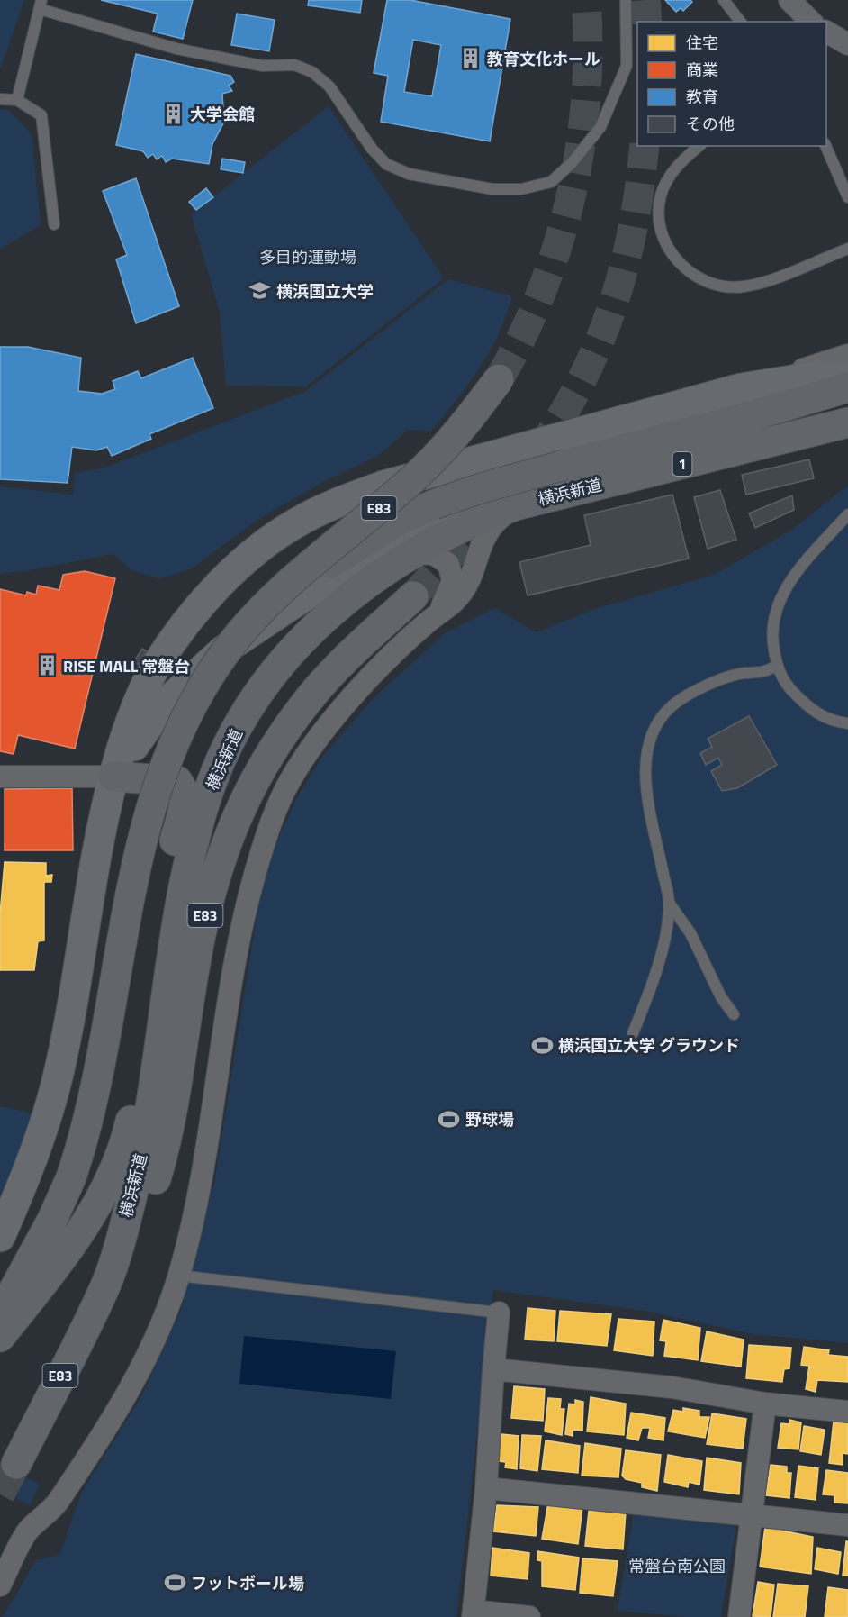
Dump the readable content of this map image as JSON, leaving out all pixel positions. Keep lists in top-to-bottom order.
{
  "streets": {
    "highway": ["1", "横浜新道", "E83"]
  },
  "crossings": [
    ["横浜新道", "E83"]
  ],
  "parks": ["多目的運動場", "常盤台南公園"],
  "places": {
    "building": ["教育文化ホール", "大学会館", "RISE MALL 常盤台"],
    "school or university": ["横浜国立大学"],
    "sports": ["横浜国立大学 グラウンド", "野球場", "フットボール場"]
  },
  "legend": [
    "住宅",
    "商業",
    "教育",
    "その他"
  ]
}
